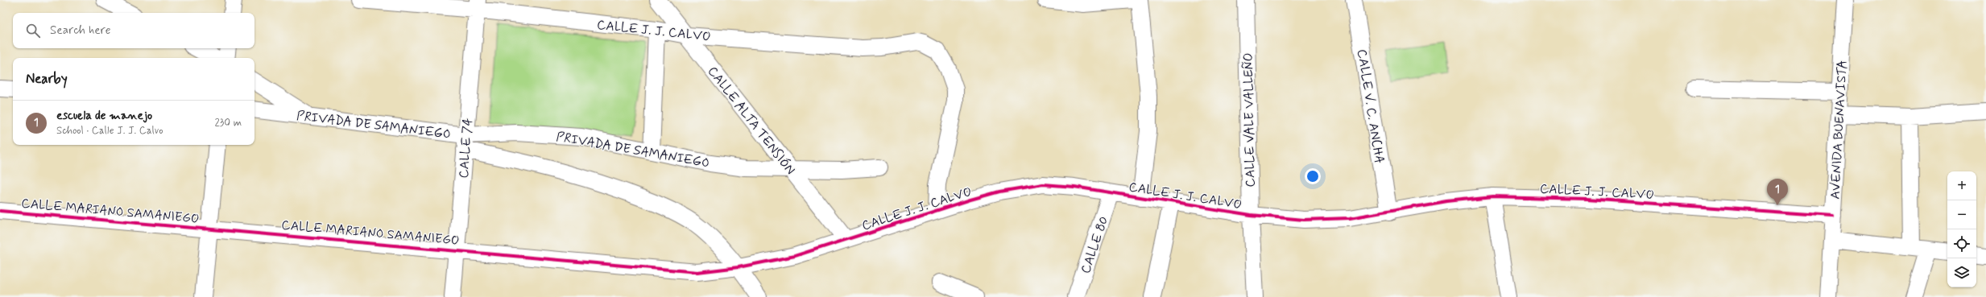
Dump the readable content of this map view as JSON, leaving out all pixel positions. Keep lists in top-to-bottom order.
{
  "streets": {
    "street": [
      "CALLE J. J. CALVO",
      "CALLE V. C. ANCHA",
      "CALLE ALTA TENSIÓN",
      "CALLE VALE VALLEÑO",
      "PRIVADA DE SAMANIEGO",
      "AVENIDA BUENAVISTA",
      "CALLE 74",
      "CALLE MARIANO SAMANIEGO",
      "CALLE 80"
    ]
  },
  "crossings": [
    ["CALLE J. J. CALVO", "CALLE V. C. ANCHA"],
    ["CALLE J. J. CALVO", "CALLE ALTA TENSIÓN"],
    ["CALLE J. J. CALVO", "CALLE VALE VALLEÑO"],
    ["CALLE J. J. CALVO", "PRIVADA DE SAMANIEGO"],
    ["CALLE J. J. CALVO", "AVENIDA BUENAVISTA"],
    ["CALLE J. J. CALVO", "CALLE 74"],
    ["CALLE J. J. CALVO", "CALLE MARIANO SAMANIEGO"],
    ["CALLE J. J. CALVO", "CALLE 80"],
    ["CALLE ALTA TENSIÓN", "PRIVADA DE SAMANIEGO"],
    ["PRIVADA DE SAMANIEGO", "CALLE 74"],
    ["PRIVADA DE SAMANIEGO", "CALLE MARIANO SAMANIEGO"],
    ["CALLE 74", "CALLE MARIANO SAMANIEGO"]
  ],
  "page": {
    "search": "Search here",
    "heading": "Nearby",
    "list": [
      {
        "mark": "1",
        "name": "escuela de manejo",
        "note": "School · Calle J. J. Calvo",
        "value": "230 m"
      }
    ],
    "map_buttons": ["+", "−"],
    "pins": "1"
  }
}
